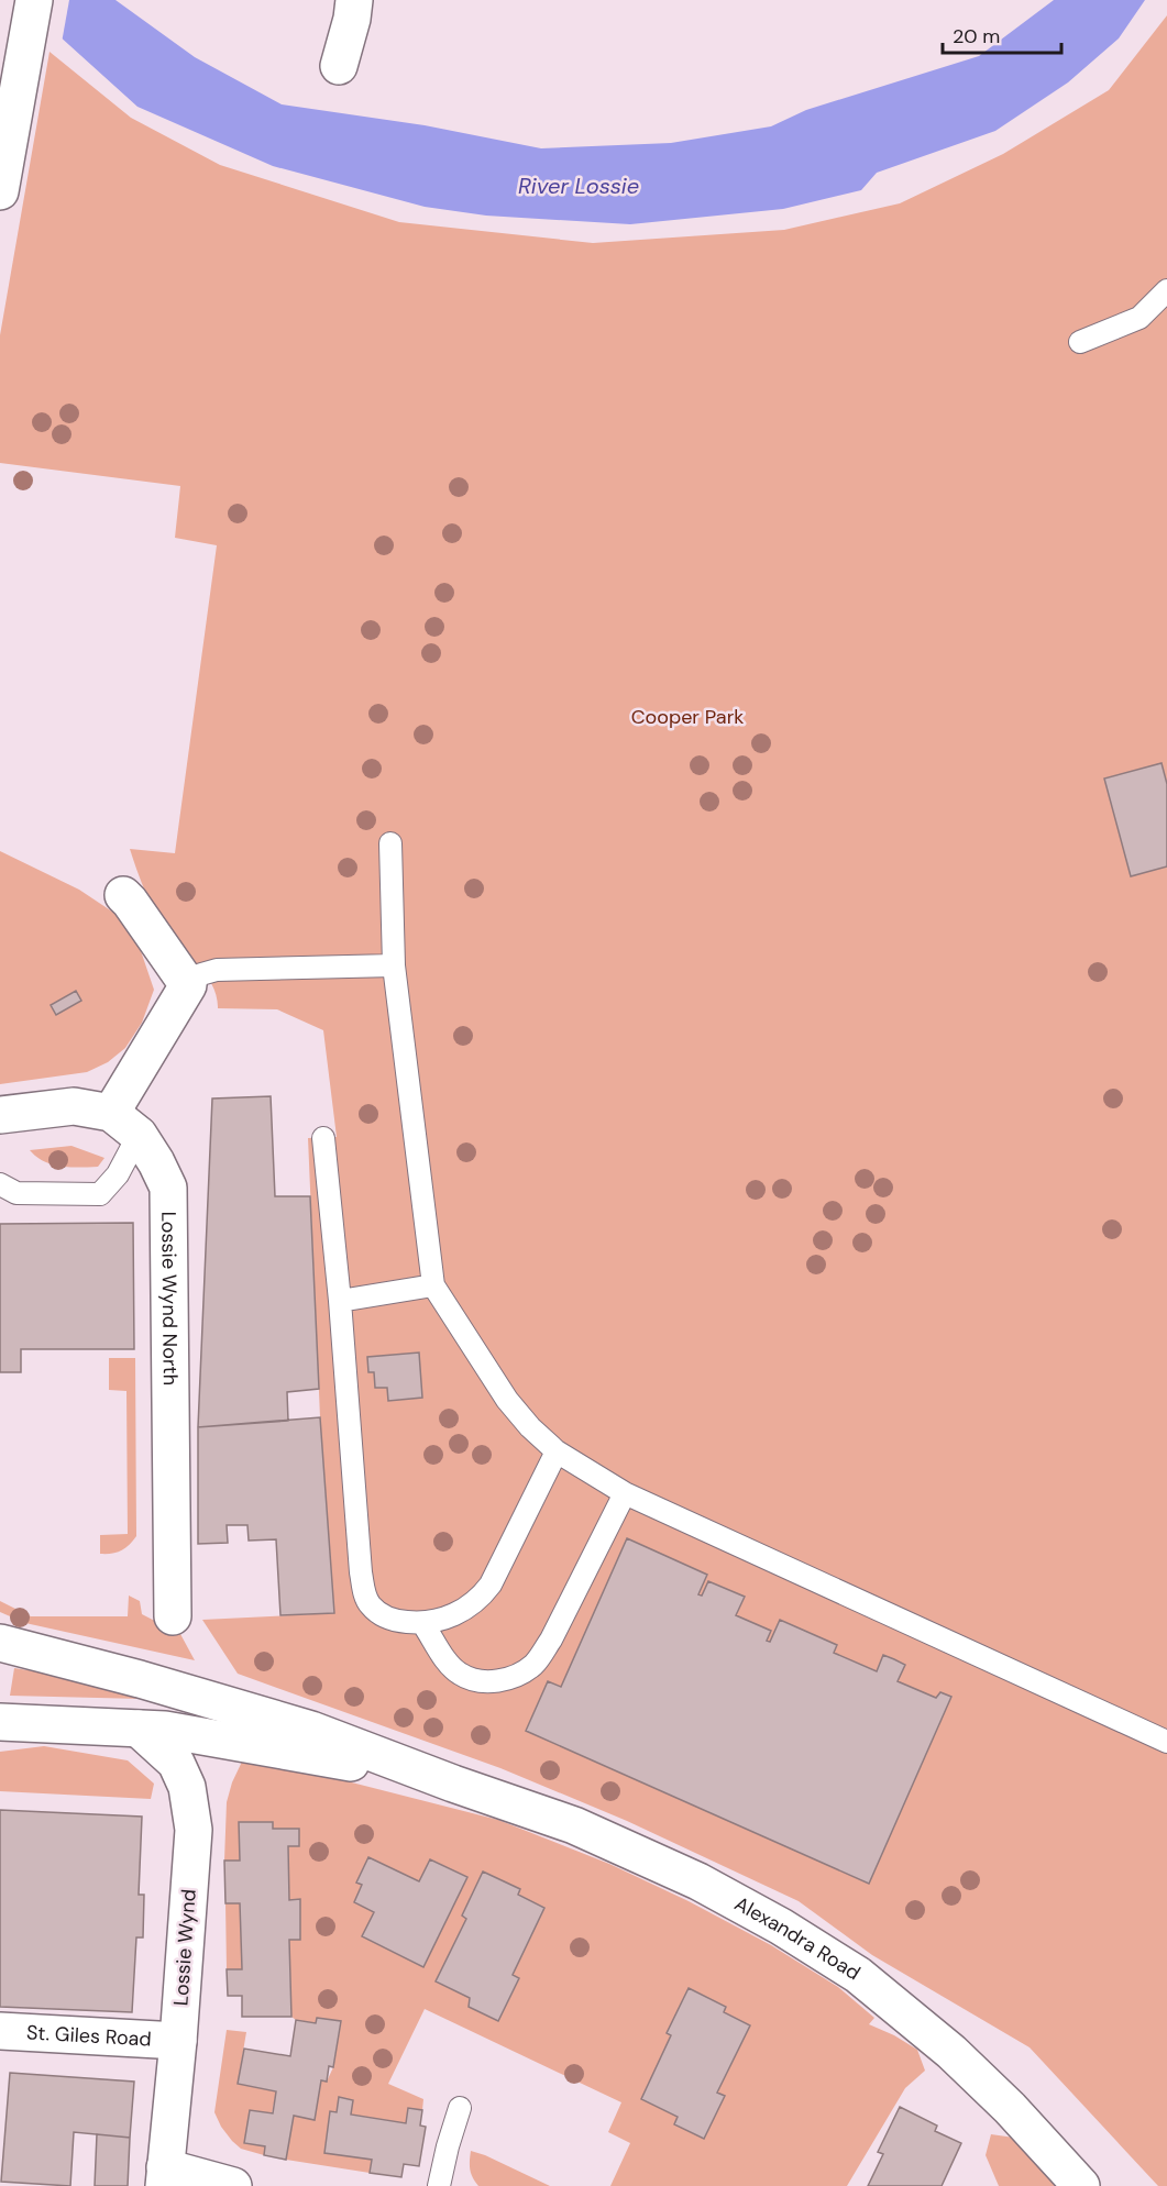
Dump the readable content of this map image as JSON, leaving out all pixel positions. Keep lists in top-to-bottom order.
{
  "streets": {
    "main road": [
      "Lossie Wynd North",
      "Alexandra Road",
      "Lossie Wynd",
      "St. Giles Road"
    ]
  },
  "crossings": [
    ["Lossie Wynd", "St. Giles Road"]
  ],
  "water": ["River Lossie"],
  "parks": ["Cooper Park"],
  "scale_bar": "20 m"
}
